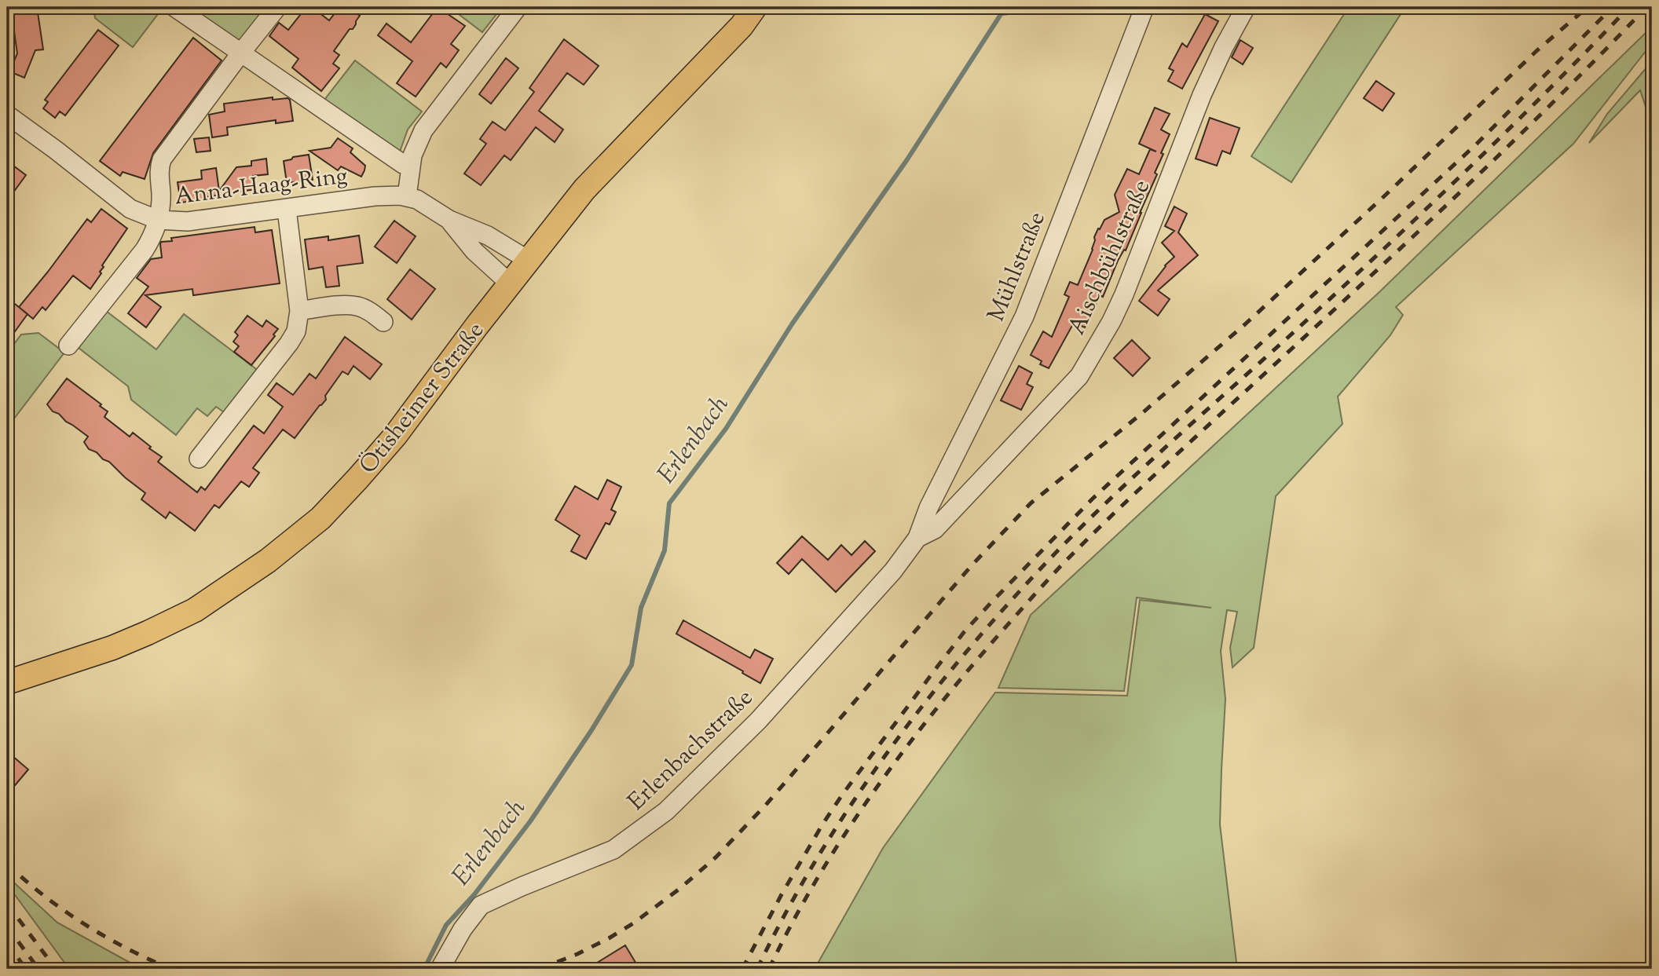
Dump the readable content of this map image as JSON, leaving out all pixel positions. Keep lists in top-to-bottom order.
{
  "streets": {
    "main road": ["Ötisheimer Straße"],
    "street": [
      "Anna-Haag-Ring",
      "Aischbühlstraße",
      "Mühlstraße",
      "Erlenbachstraße"
    ]
  },
  "crossings": [
    ["Anna-Haag-Ring", "Ötisheimer Straße"],
    ["Aischbühlstraße", "Mühlstraße"],
    ["Aischbühlstraße", "Erlenbachstraße"],
    ["Mühlstraße", "Erlenbachstraße"]
  ],
  "water": ["Erlenbach"]
}
